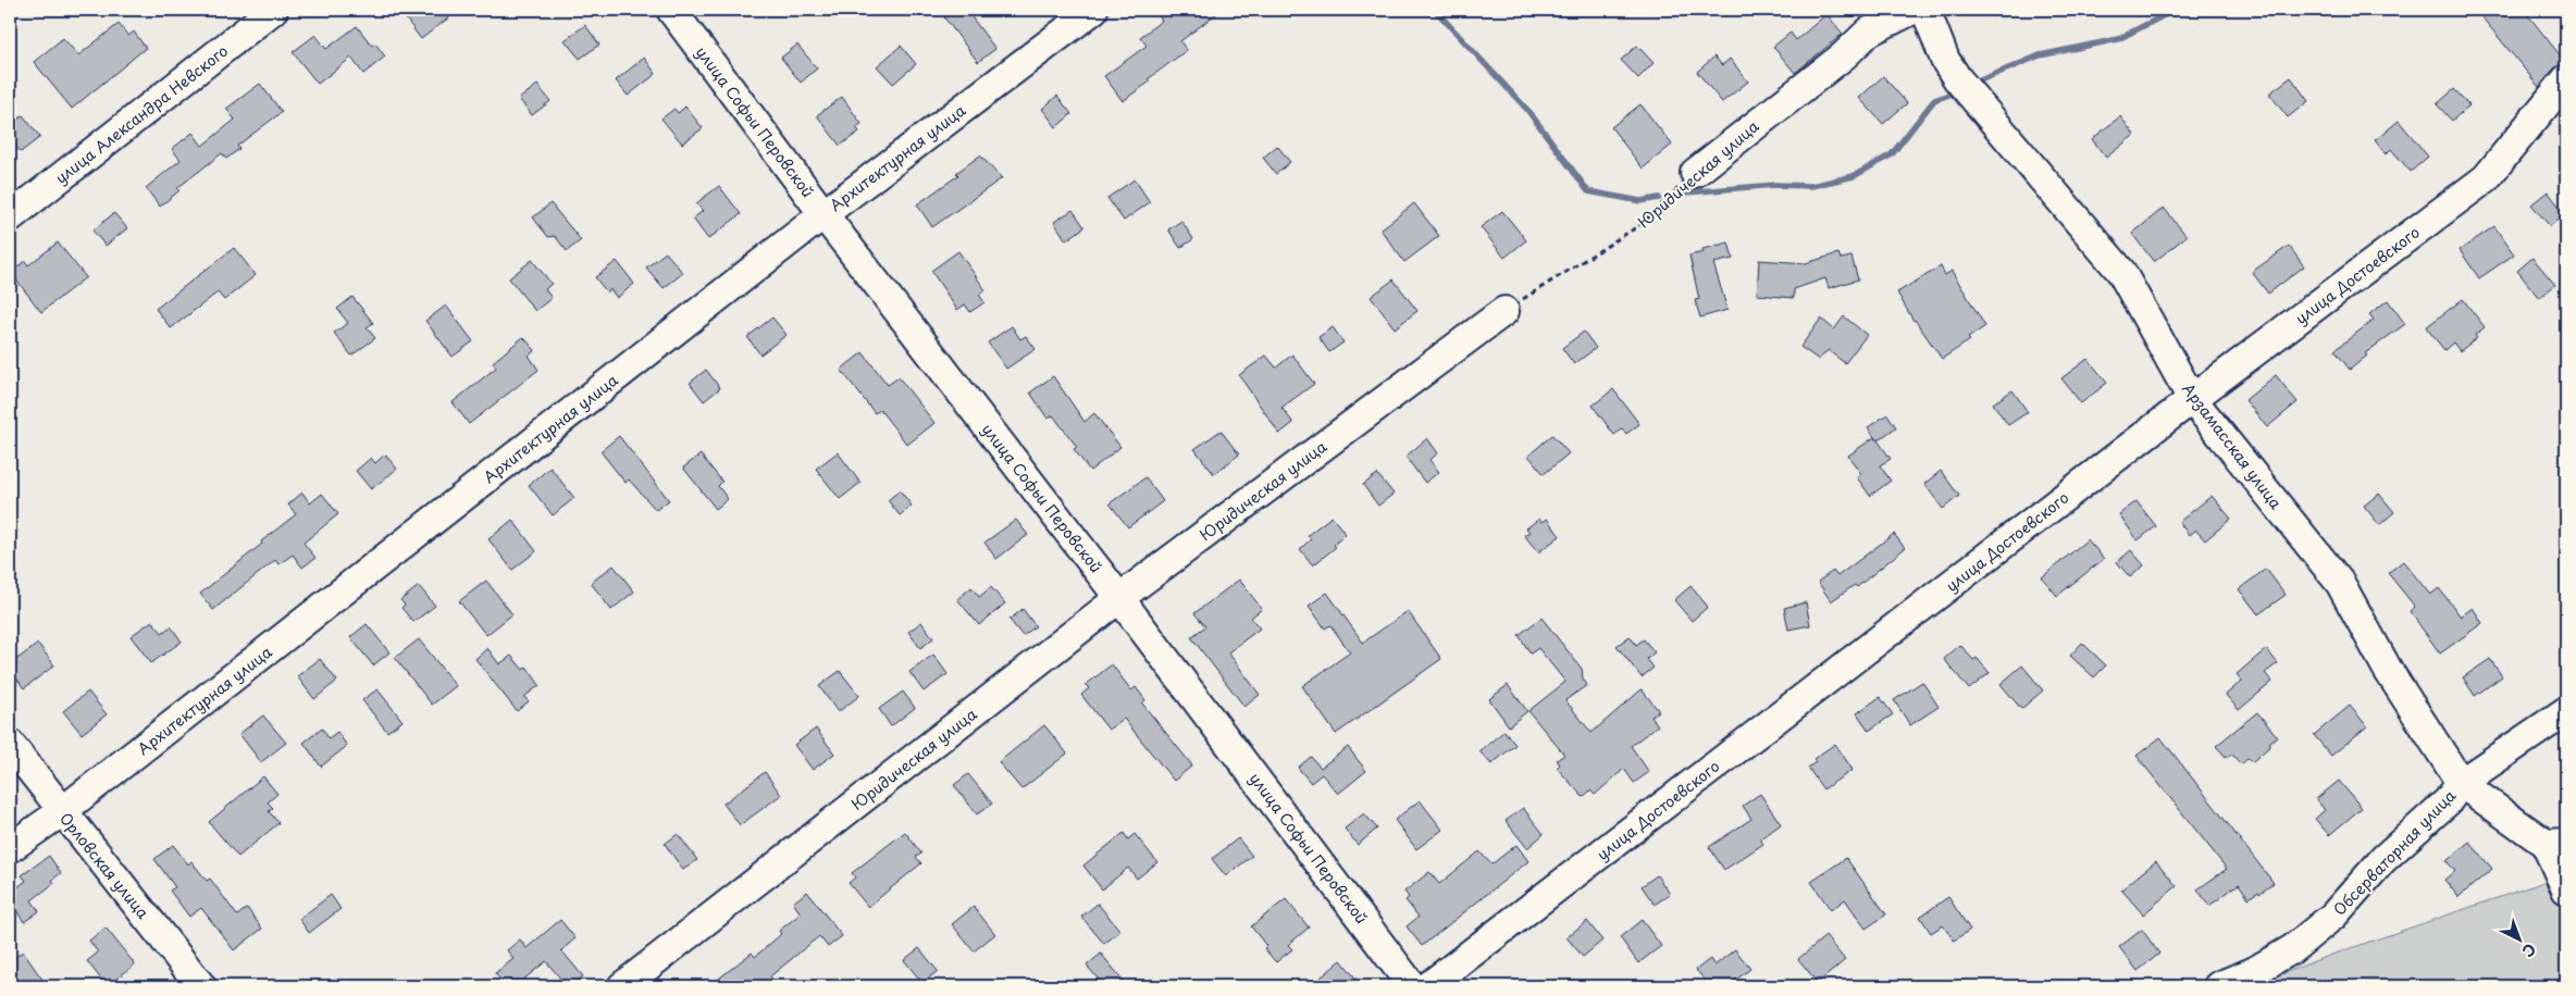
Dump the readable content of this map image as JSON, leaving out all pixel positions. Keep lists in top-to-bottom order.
{
  "streets": {
    "street": [
      "улица Александра Невского",
      "улица Софьи Перовской",
      "Архитектурная улица",
      "Юридическая улица",
      "улица Достоевского",
      "Арзамасская улица",
      "Обсерваторная улица",
      "Орловская улица"
    ]
  },
  "crossings": [
    ["улица Софьи Перовской", "Архитектурная улица"],
    ["улица Софьи Перовской", "Юридическая улица"],
    ["Архитектурная улица", "Орловская улица"],
    ["улица Достоевского", "Арзамасская улица"],
    ["Арзамасская улица", "Обсерваторная улица"]
  ],
  "north": "bottom right"
}
